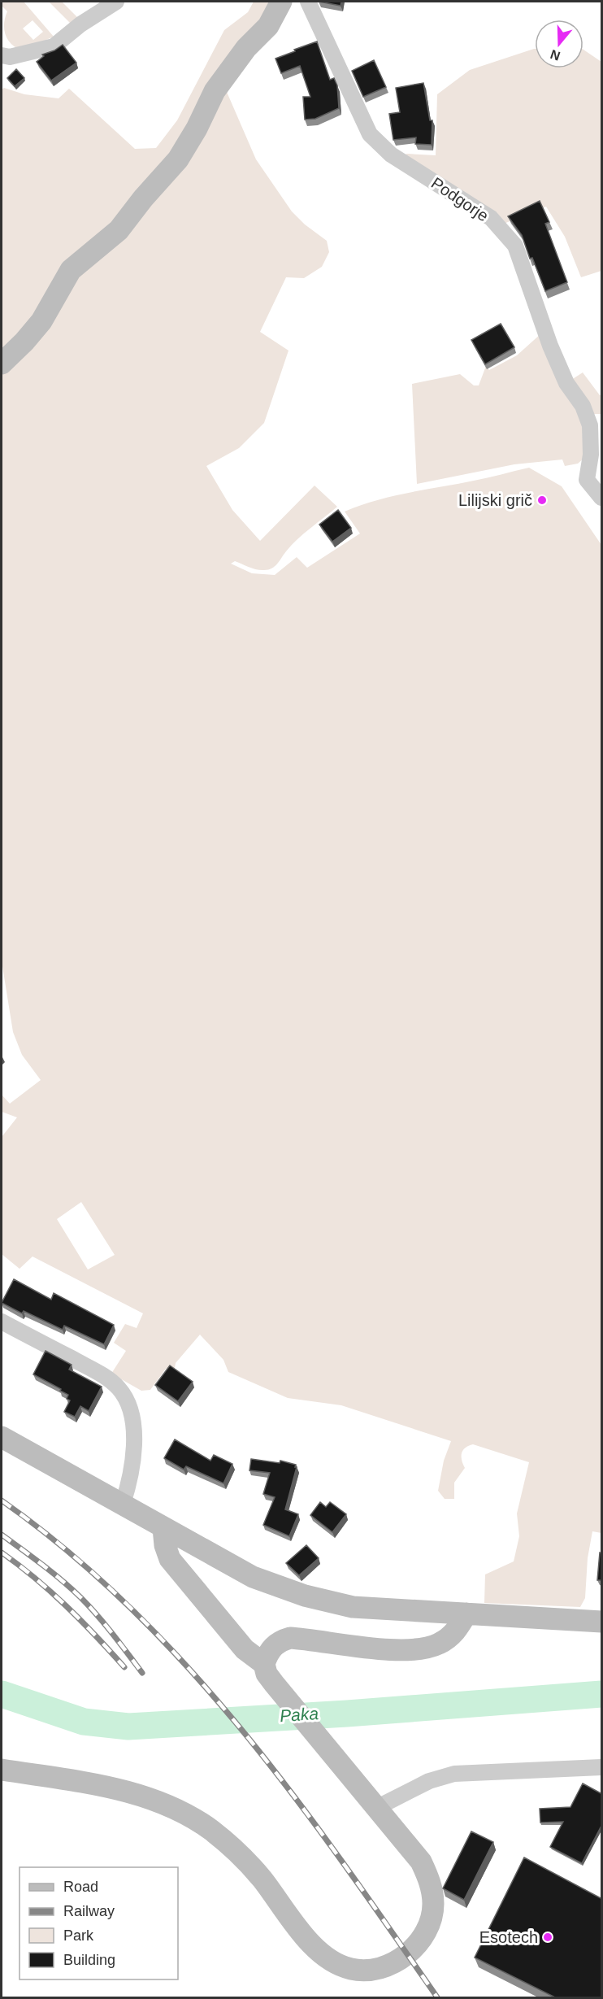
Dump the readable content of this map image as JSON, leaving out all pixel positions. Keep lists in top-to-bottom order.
{
  "streets": {
    "street": ["Podgorje"]
  },
  "water": ["Paka"],
  "places": ["Lilijski grič", "Esotech"],
  "legend": [
    "Road",
    "Railway",
    "Park",
    "Building"
  ],
  "north": "bottom"
}
